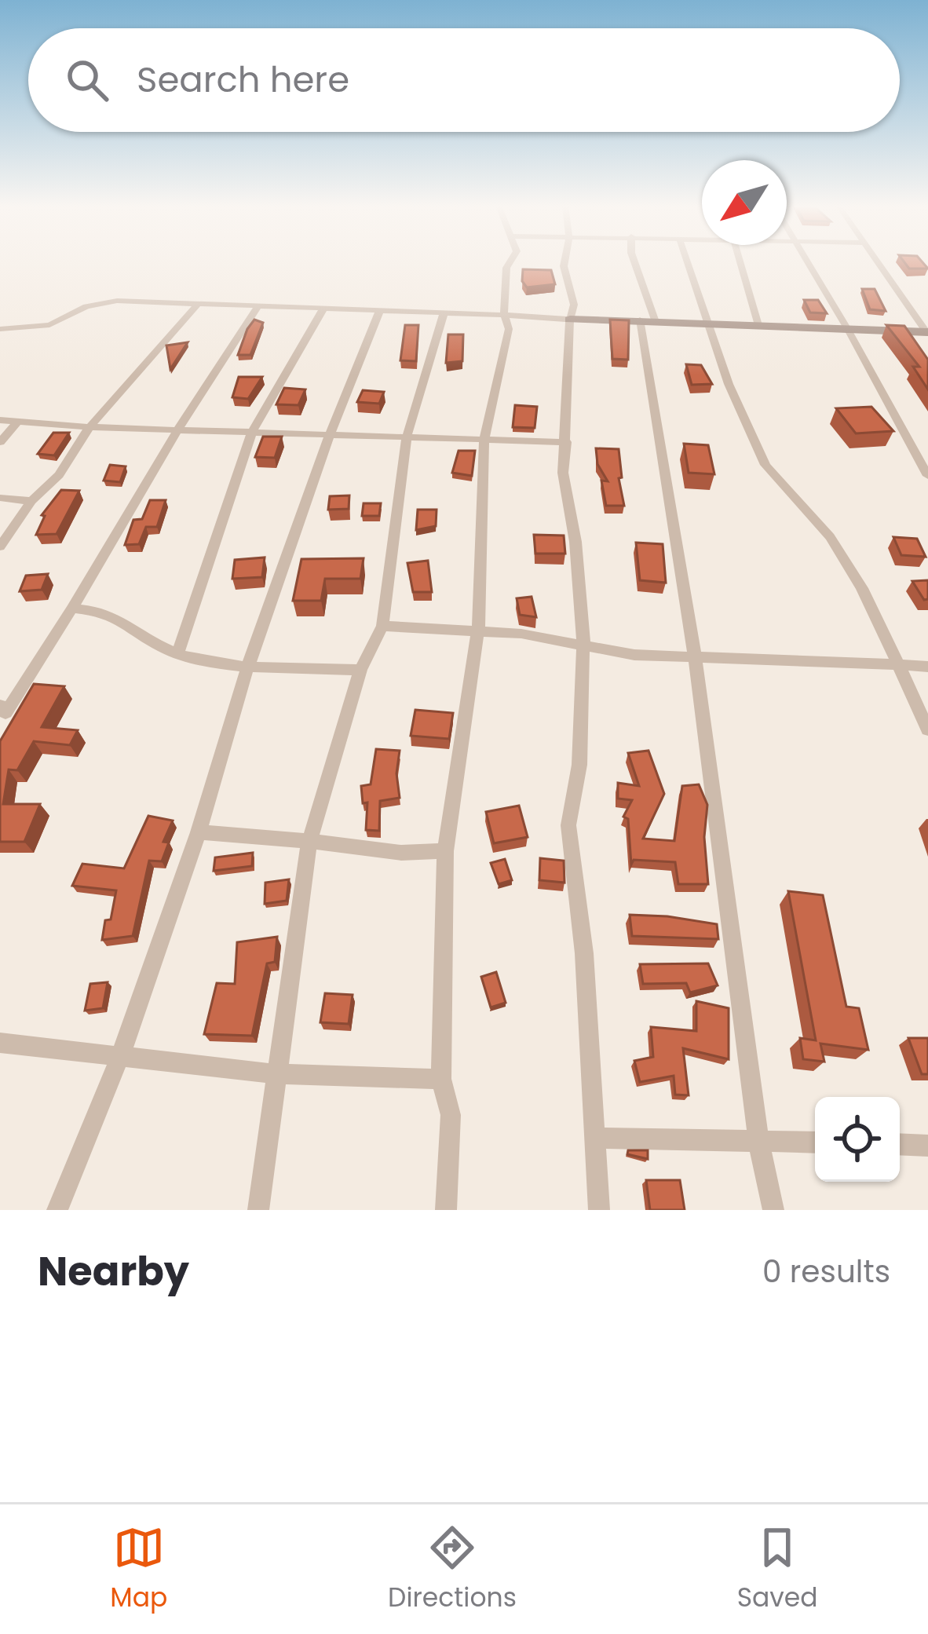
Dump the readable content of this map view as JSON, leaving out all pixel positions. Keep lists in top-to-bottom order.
{
  "north": "bottom left",
  "page": {
    "search": "Search here",
    "heading": ["Nearby", "0 results"],
    "nav": ["Map", "Directions", "Saved"]
  }
}
